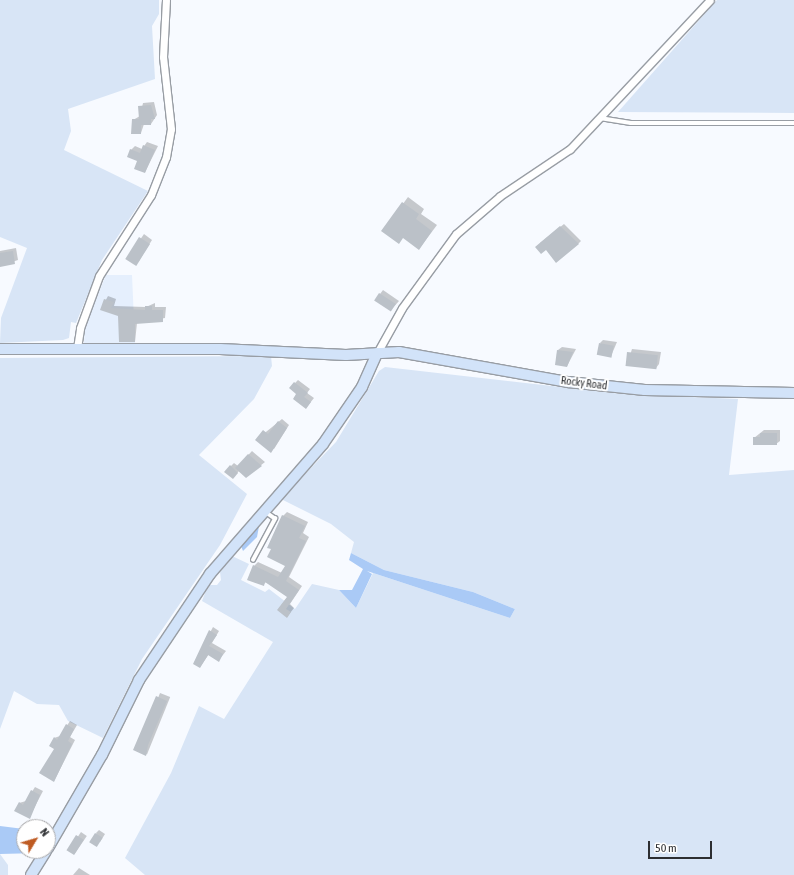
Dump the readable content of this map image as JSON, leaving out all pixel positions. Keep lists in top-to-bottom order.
{
  "streets": {
    "street": ["Rocky Road"]
  },
  "scale_bar": "50 m",
  "north": "top right"
}
